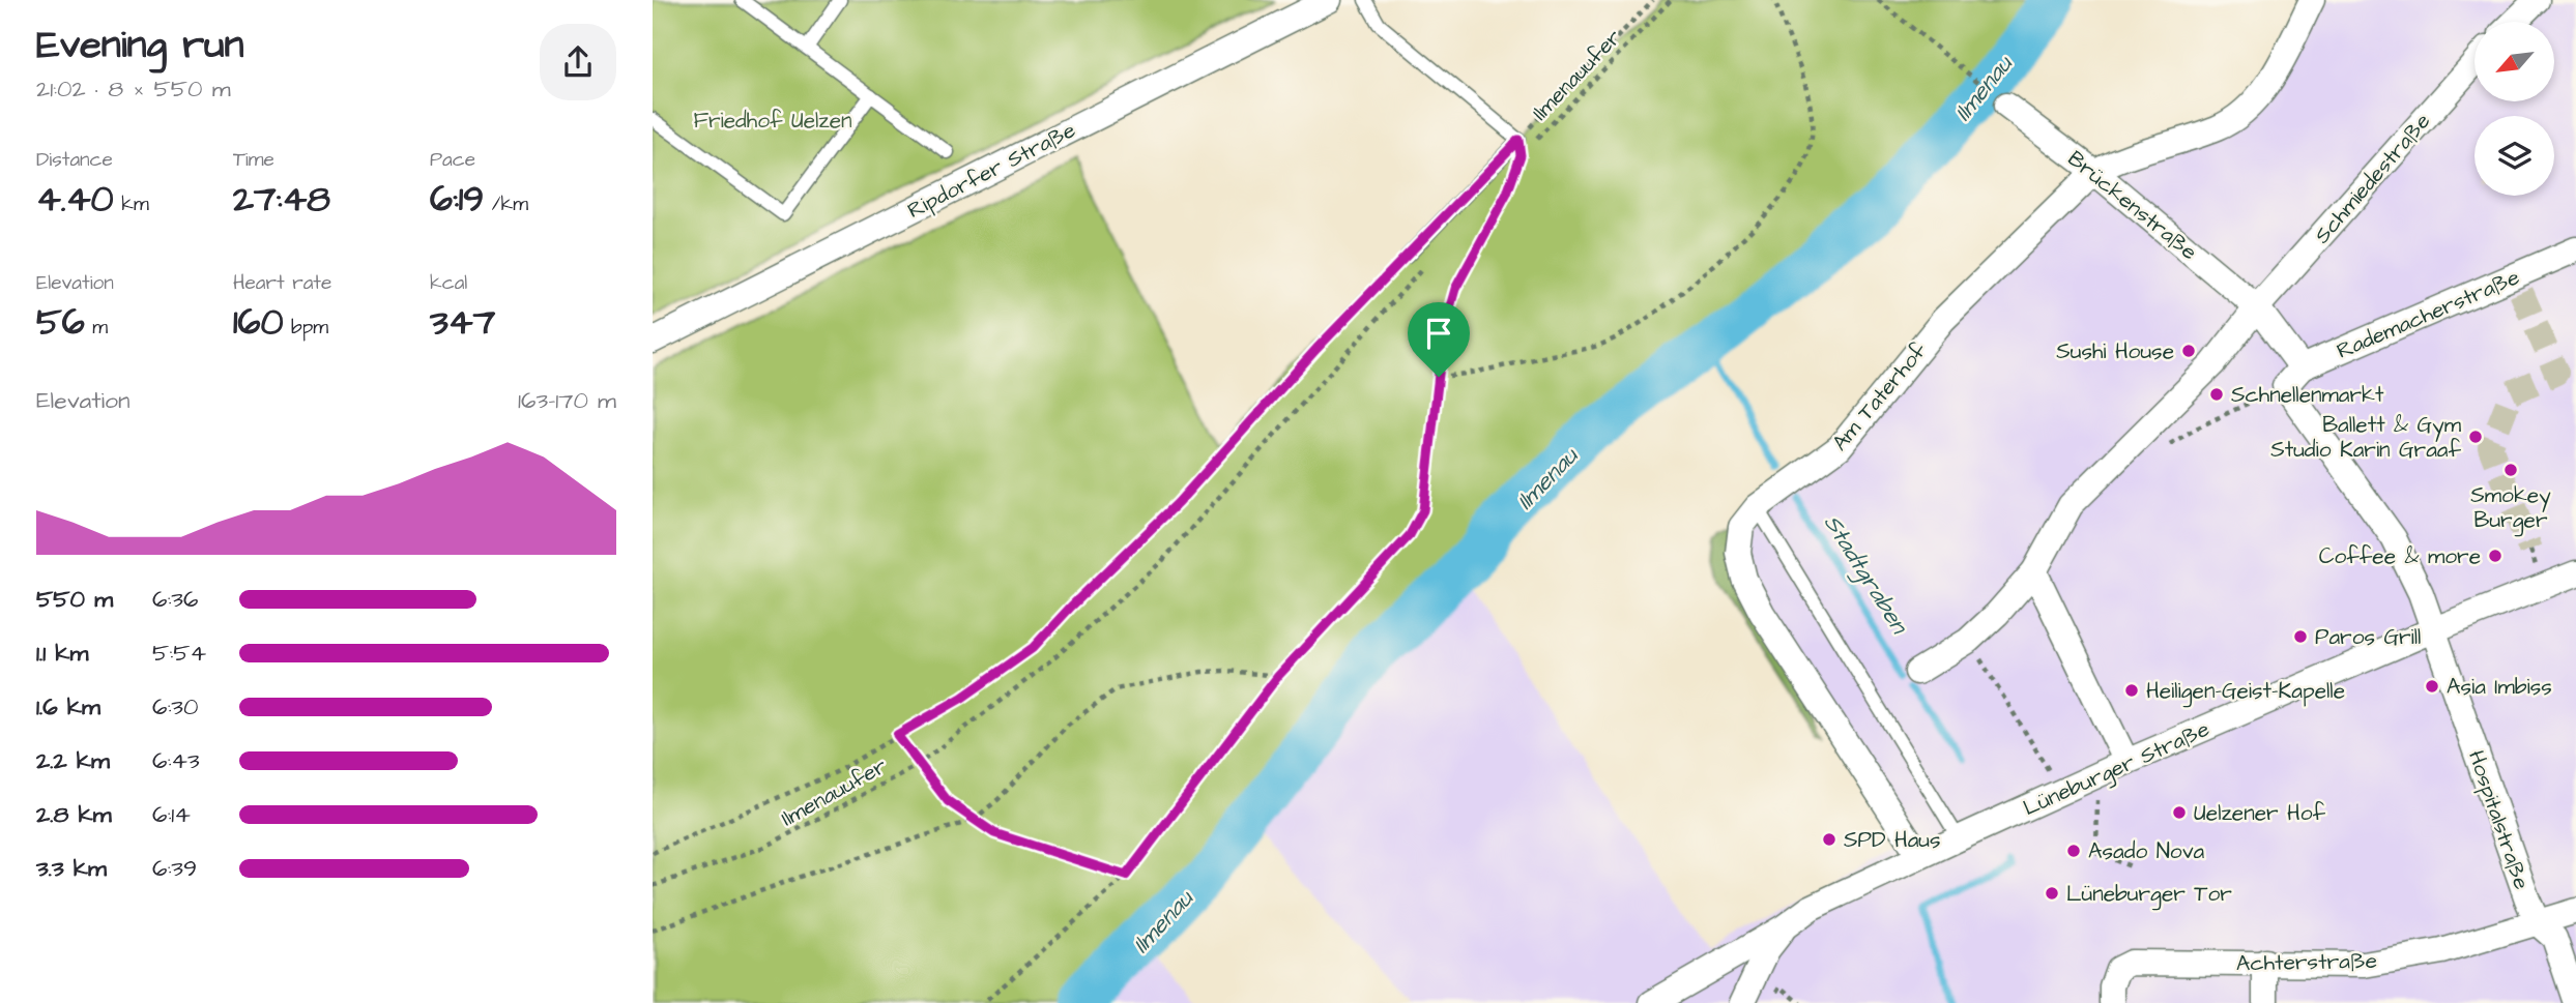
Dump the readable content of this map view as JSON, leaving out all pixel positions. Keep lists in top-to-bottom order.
{
  "streets": {
    "street": [
      "Ripdorfer Straße",
      "Schmiedestraße",
      "Brückenstraße",
      "Rademacherstraße",
      "Am Taterhof",
      "Lüneburger Straße",
      "Hospitalstraße",
      "Achterstraße"
    ],
    "path": ["Ilmenauufer"]
  },
  "crossings": [
    ["Schmiedestraße", "Brückenstraße"],
    ["Brückenstraße", "Am Taterhof"],
    ["Rademacherstraße", "Hospitalstraße"],
    ["Am Taterhof", "Lüneburger Straße"],
    ["Lüneburger Straße", "Hospitalstraße"],
    ["Hospitalstraße", "Achterstraße"]
  ],
  "water": ["Ilmenau", "Stadtgraben"],
  "parks": ["Friedhof Uelzen"],
  "places": [
    "Sushi House",
    "Schnellenmarkt",
    "Ballett & Gym Studio Karin Graaf",
    "Smokey Burger",
    "Coffee & more",
    "Paros Grill",
    "Asia Imbiss",
    "Heiligen-Geist-Kapelle",
    "Uelzener Hof",
    "SPD Haus",
    "Asado Nova",
    "Lüneburger Tor"
  ],
  "north": "bottom left",
  "page": {
    "heading": ["Evening run", "21:02 · 8 × 550 m"],
    "stats": [
      ["Distance", "4.40 km"],
      ["Time", "27:48"],
      ["Pace", "6:19 /km"],
      ["Elevation", "56 m"],
      ["Heart rate", "160 bpm"],
      ["kcal", "347"]
    ],
    "chart": ["Elevation", "163–170 m"],
    "list": [
      {
        "name": "550 m",
        "note": "6:36"
      },
      {
        "name": "1.1 km",
        "note": "5:54"
      },
      {
        "name": "1.6 km",
        "note": "6:30"
      },
      {
        "name": "2.2 km",
        "note": "6:43"
      },
      {
        "name": "2.8 km",
        "note": "6:14"
      },
      {
        "name": "3.3 km",
        "note": "6:39"
      }
    ]
  }
}
